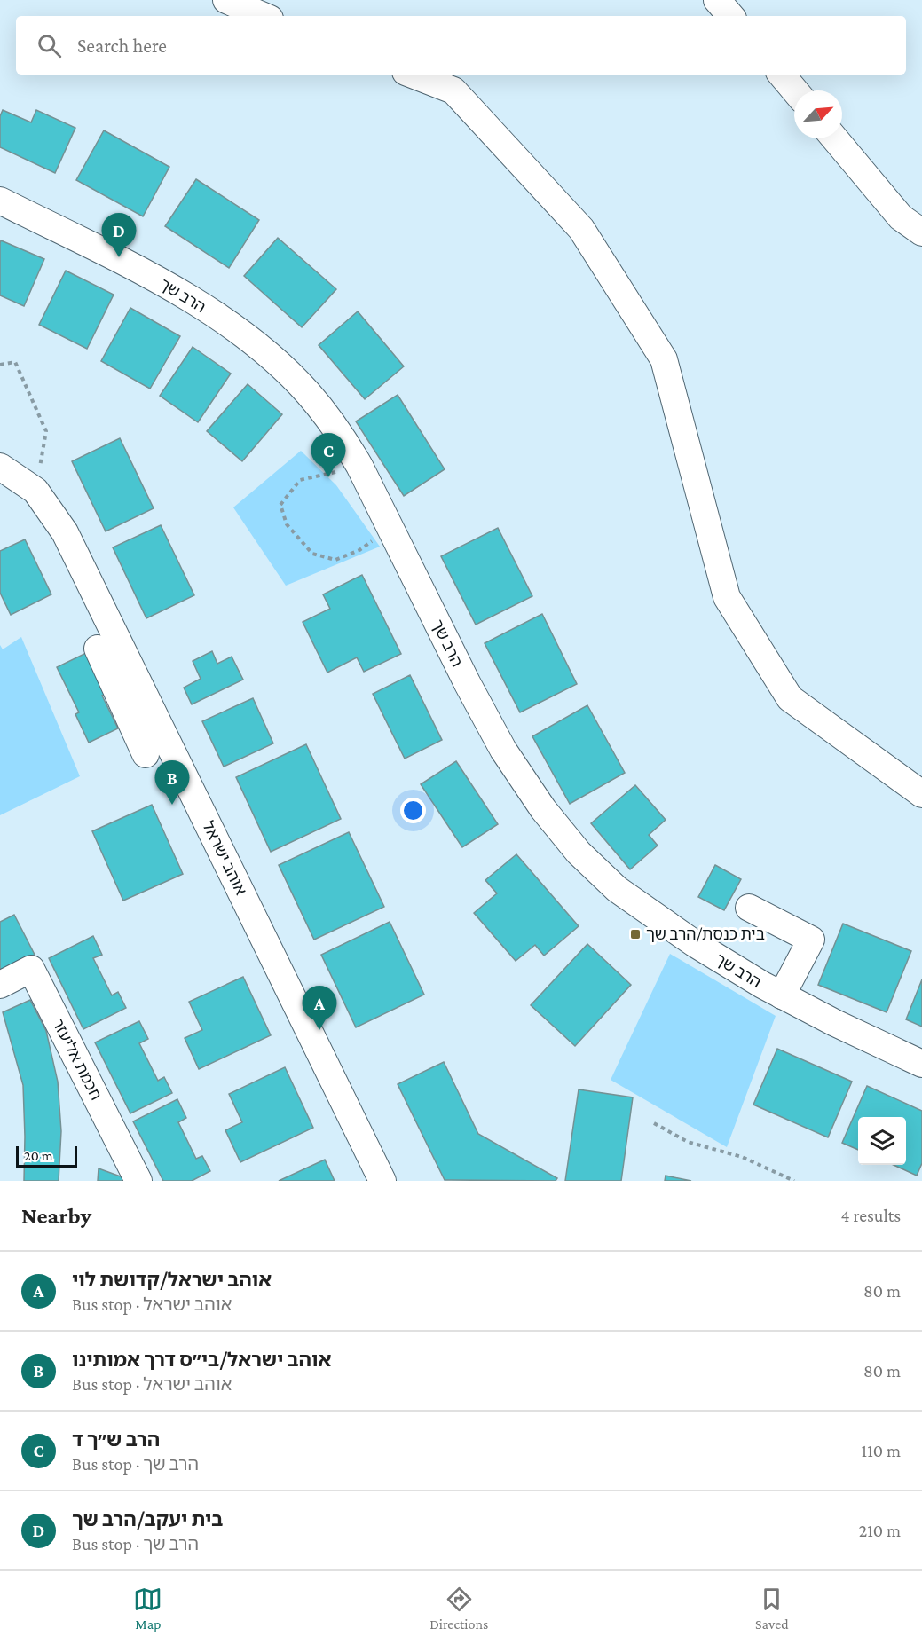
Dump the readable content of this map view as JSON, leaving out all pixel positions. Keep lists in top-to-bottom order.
{
  "streets": {
    "street": ["הרב שך", "אוהב ישראל", "חכמת אליעזר"]
  },
  "places": {
    "transit": ["בית כנסת/הרב שך"]
  },
  "scale_bar": "20 m",
  "north": "top right",
  "page": {
    "search": "Search here",
    "pins": [
      "D",
      "C",
      "B",
      "A"
    ],
    "scale": "20 m",
    "heading": ["Nearby", "4 results"],
    "list": [
      {
        "mark": "A",
        "name": "אוהב ישראל/קדושת לוי",
        "note": "Bus stop · אוהב ישראל",
        "value": "80 m"
      },
      {
        "mark": "B",
        "name": "אוהב ישראל/בי״ס דרך אמותינו",
        "note": "Bus stop · אוהב ישראל",
        "value": "80 m"
      },
      {
        "mark": "C",
        "name": "הרב ש״ך ד",
        "note": "Bus stop · הרב שך",
        "value": "110 m"
      },
      {
        "mark": "D",
        "name": "בית יעקב/הרב שך",
        "note": "Bus stop · הרב שך",
        "value": "210 m"
      }
    ],
    "nav": ["Map", "Directions", "Saved"]
  }
}
